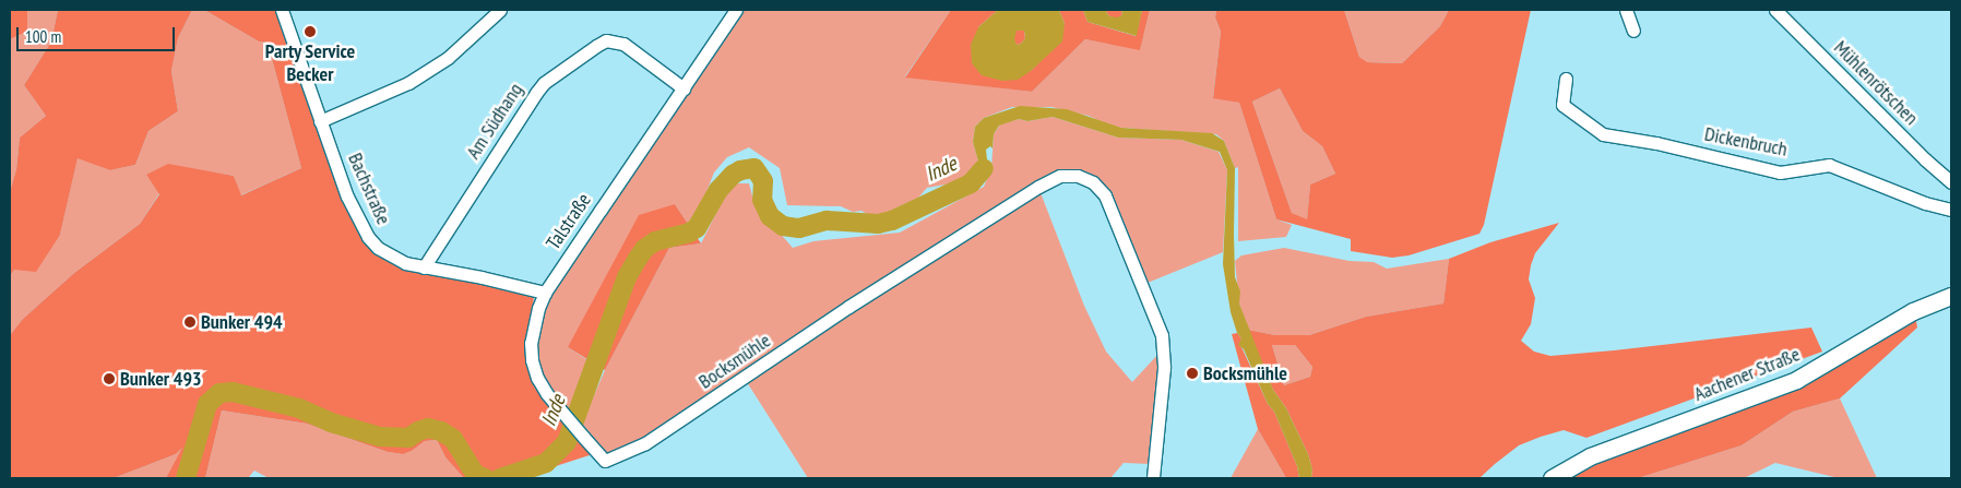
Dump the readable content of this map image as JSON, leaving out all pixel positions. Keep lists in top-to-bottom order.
{
  "streets": {
    "main road": ["Aachener Straße"],
    "street": [
      "Mühlenrötschen",
      "Am Südhang",
      "Dickenbruch",
      "Bachstraße",
      "Talstraße",
      "Bocksmühle"
    ]
  },
  "crossings": [
    ["Am Südhang", "Bachstraße"],
    ["Am Südhang", "Talstraße"],
    ["Bachstraße", "Talstraße"],
    ["Talstraße", "Bocksmühle"]
  ],
  "water": ["Inde"],
  "places": [
    "Party Service Becker",
    "Bunker 494",
    "Bocksmühle",
    "Bunker 493"
  ],
  "scale_bar": "100 m"
}
